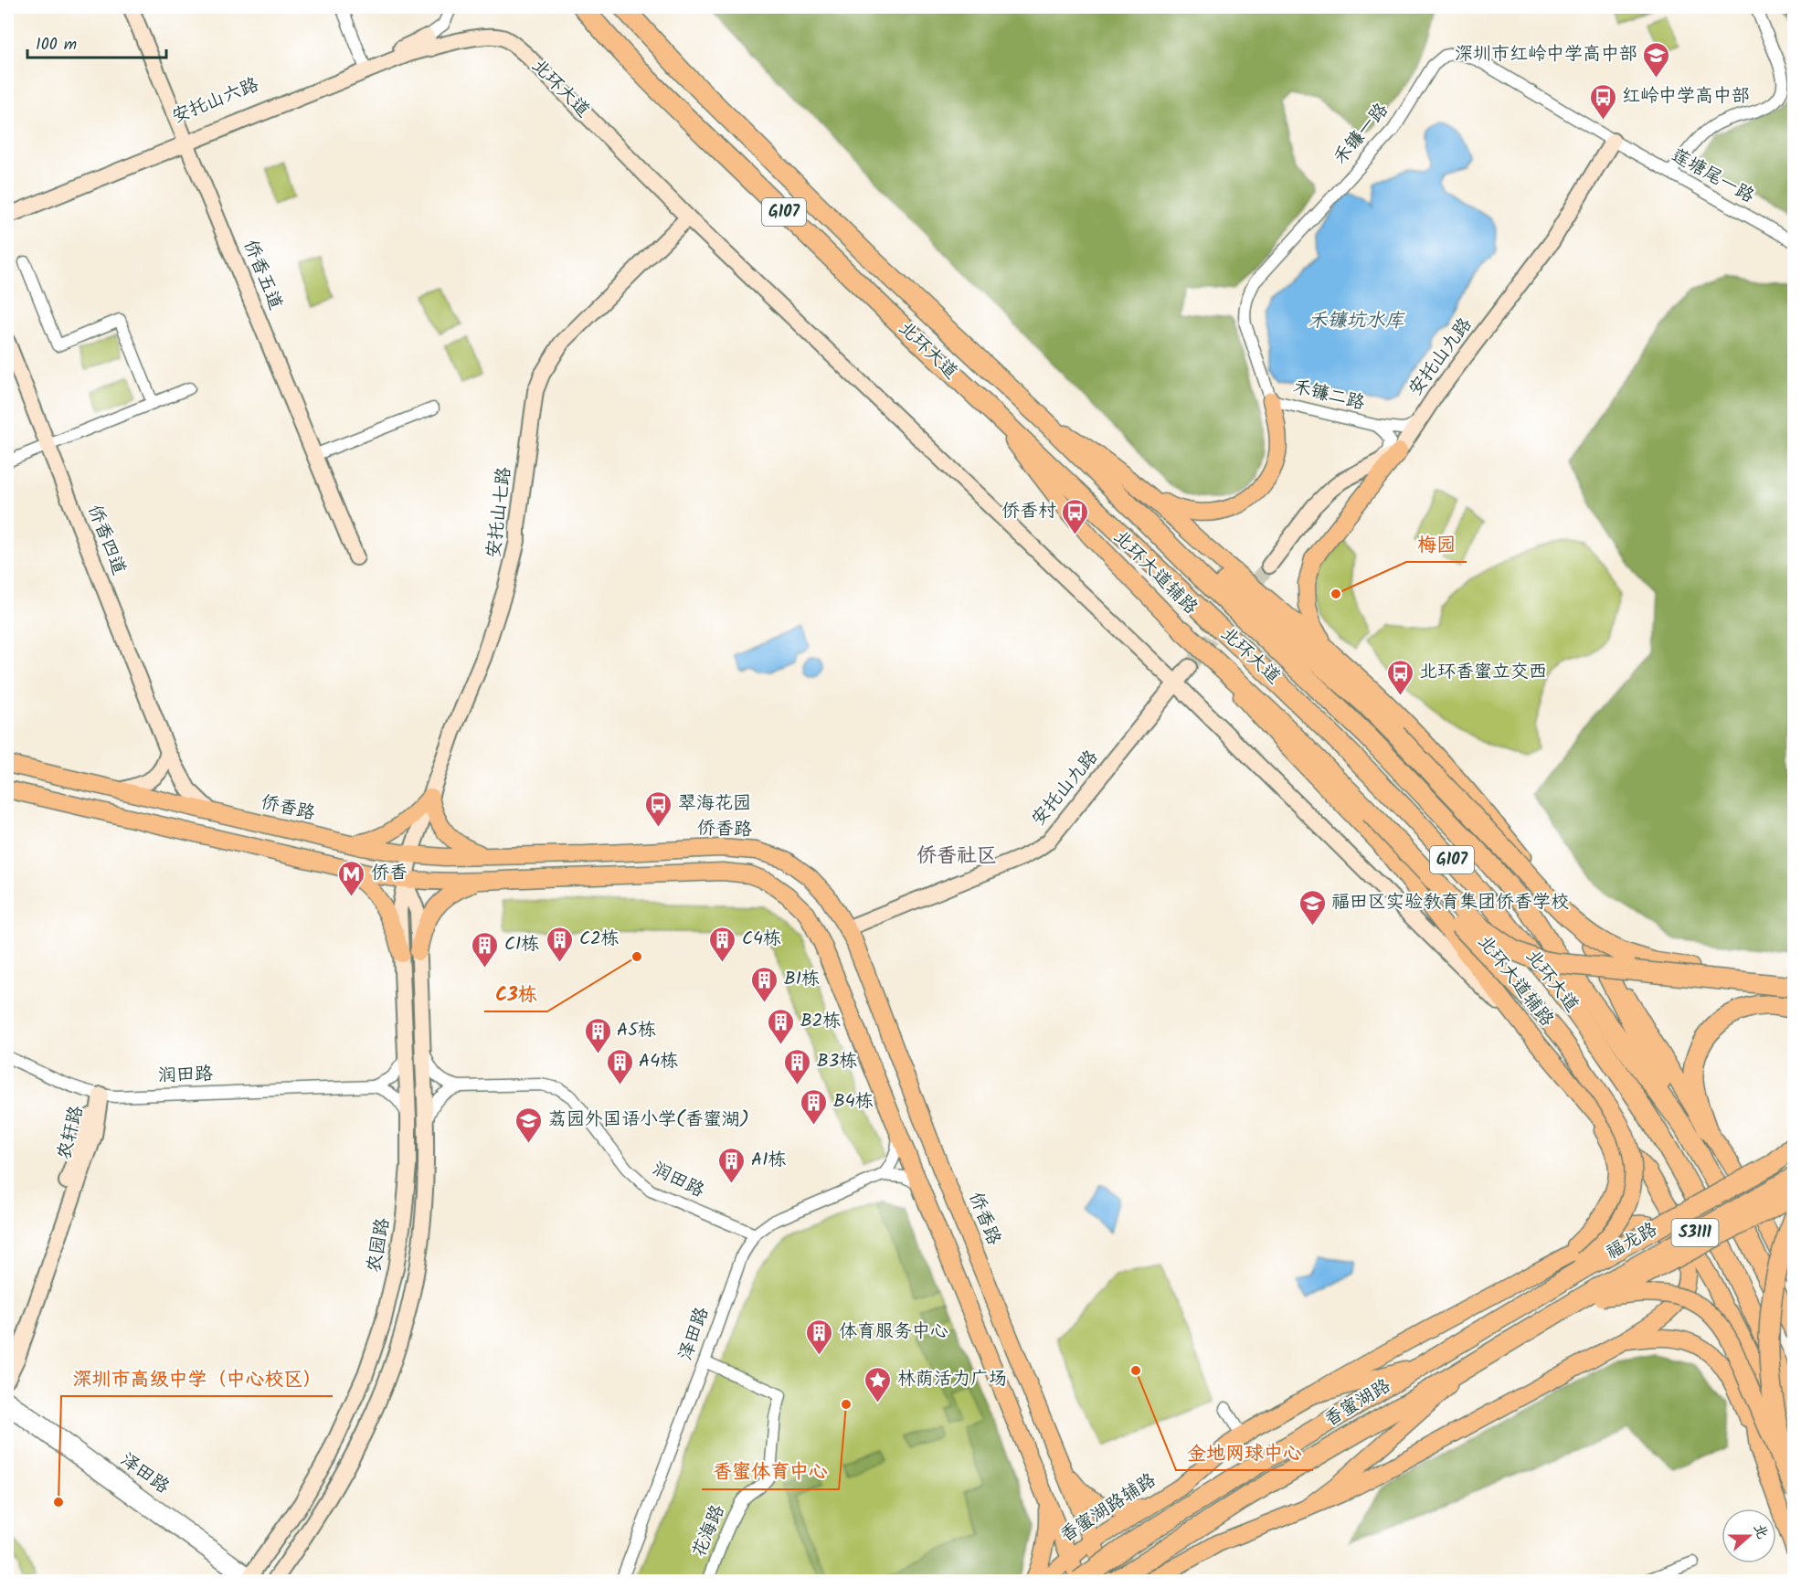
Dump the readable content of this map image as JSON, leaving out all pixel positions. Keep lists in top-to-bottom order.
{
  "streets": {
    "highway": [
      "北环大道",
      "G107",
      "S3111",
      "福龙路",
      "香蜜湖路"
    ],
    "main road": ["北环大道辅路", "侨香路", "香蜜湖路辅路"],
    "street": [
      "安托山六路",
      "禾镰一路",
      "莲塘尾一路",
      "侨香五道",
      "安托山九路",
      "禾镰二路",
      "安托山七路",
      "侨香四道",
      "润田路",
      "农轩路",
      "农园路",
      "泽田路",
      "花海路"
    ]
  },
  "crossings": [
    ["北环大道", "安托山六路"],
    ["北环大道", "安托山九路"],
    ["北环大道", "安托山七路"],
    ["北环大道", "北环大道辅路"],
    ["安托山六路", "侨香五道"],
    ["禾镰一路", "莲塘尾一路"],
    ["禾镰一路", "安托山九路"],
    ["禾镰一路", "禾镰二路"],
    ["莲塘尾一路", "安托山九路"],
    ["安托山九路", "禾镰二路"],
    ["安托山九路", "侨香路"],
    ["安托山七路", "侨香路"],
    ["安托山七路", "农园路"],
    ["侨香四道", "侨香路"],
    ["侨香路", "农园路"],
    ["侨香路", "香蜜湖路辅路"],
    ["润田路", "农轩路"],
    ["润田路", "农园路"],
    ["润田路", "泽田路"],
    ["福龙路", "香蜜湖路"],
    ["农园路", "泽田路"],
    ["泽田路", "花海路"],
    ["香蜜湖路", "香蜜湖路辅路"]
  ],
  "districts": ["侨香社区"],
  "water": ["禾镰坑水库"],
  "places": {
    "school or university": ["深圳市红岭中学高中部", "福田区实验教育集团侨香学校", "荔园外国语小学(香蜜湖)"],
    "bus stop": [
      "红岭中学高中部",
      "侨香村",
      "北环香蜜立交西",
      "翠海花园"
    ],
    "other": [
      "梅园",
      "C3栋",
      "金地网球中心",
      "香蜜体育中心",
      "深圳市高级中学（中心校区）"
    ],
    "metro station": ["侨香"],
    "building": [
      "C2栋",
      "C4栋",
      "C1栋",
      "B1栋",
      "B2栋",
      "A5栋",
      "A4栋",
      "B3栋",
      "B4栋",
      "A1栋",
      "体育服务中心"
    ],
    "place": ["林荫活力广场"]
  },
  "scale_bar": "100 m",
  "north": "right"
}
